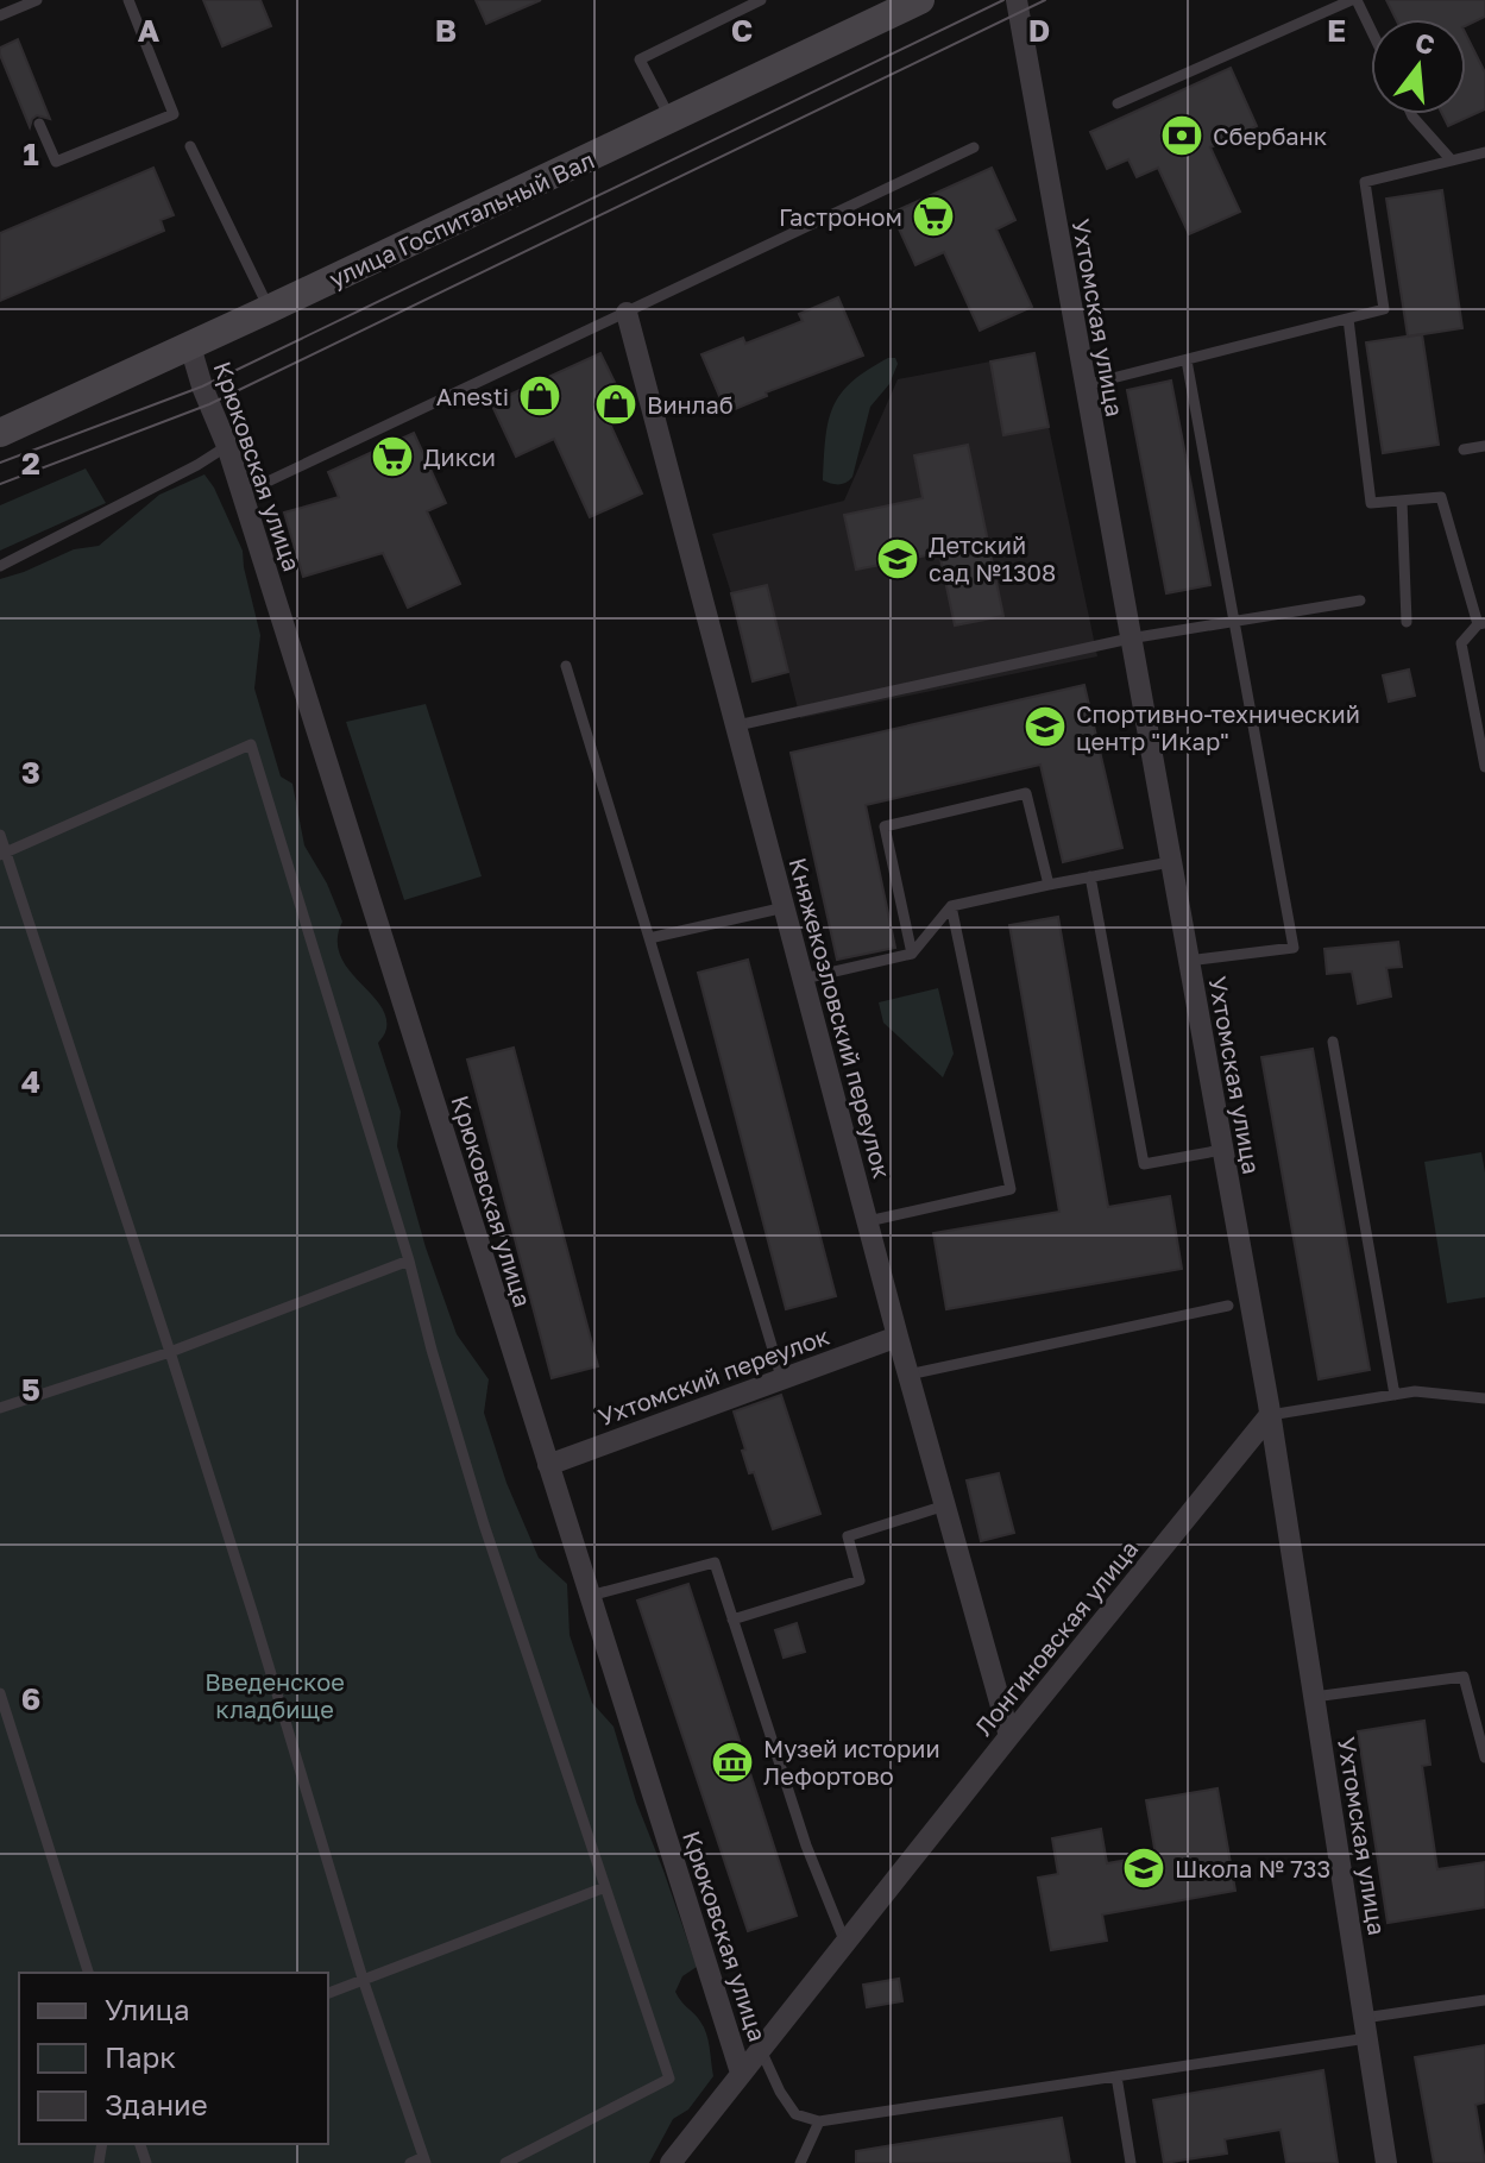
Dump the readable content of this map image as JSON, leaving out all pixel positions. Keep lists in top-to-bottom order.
{
  "streets": {
    "main road": ["улица Госпитальный Вал"],
    "street": [
      "Ухтомская улица",
      "Крюковская улица",
      "Княжекозловский переулок",
      "Ухтомский переулок",
      "Лонгиновская улица"
    ]
  },
  "crossings": [
    ["улица Госпитальный Вал", "Крюковская улица"],
    ["Ухтомская улица", "Лонгиновская улица"],
    ["Крюковская улица", "Ухтомский переулок"],
    ["Крюковская улица", "Лонгиновская улица"],
    ["Княжекозловский переулок", "Ухтомский переулок"],
    ["Княжекозловский переулок", "Лонгиновская улица"]
  ],
  "parks": ["Введенское кладбище"],
  "places": {
    "bank": ["Сбербанк"],
    "supermarket": ["Гастроном", "Дикси"],
    "shop": ["Anesti", "Винлаб"],
    "school or university": ["Детский сад №1308", "Спортивно-технический центр \"Икар\"", "Школа № 733"],
    "museum": ["Музей истории Лефортово"]
  },
  "legend": ["Улица", "Парк", "Здание"],
  "north": "top",
  "grid": {
    "columns": [
      "A",
      "B",
      "C",
      "D",
      "E"
    ],
    "rows": [
      "1",
      "2",
      "3",
      "4",
      "5",
      "6"
    ]
  }
}
